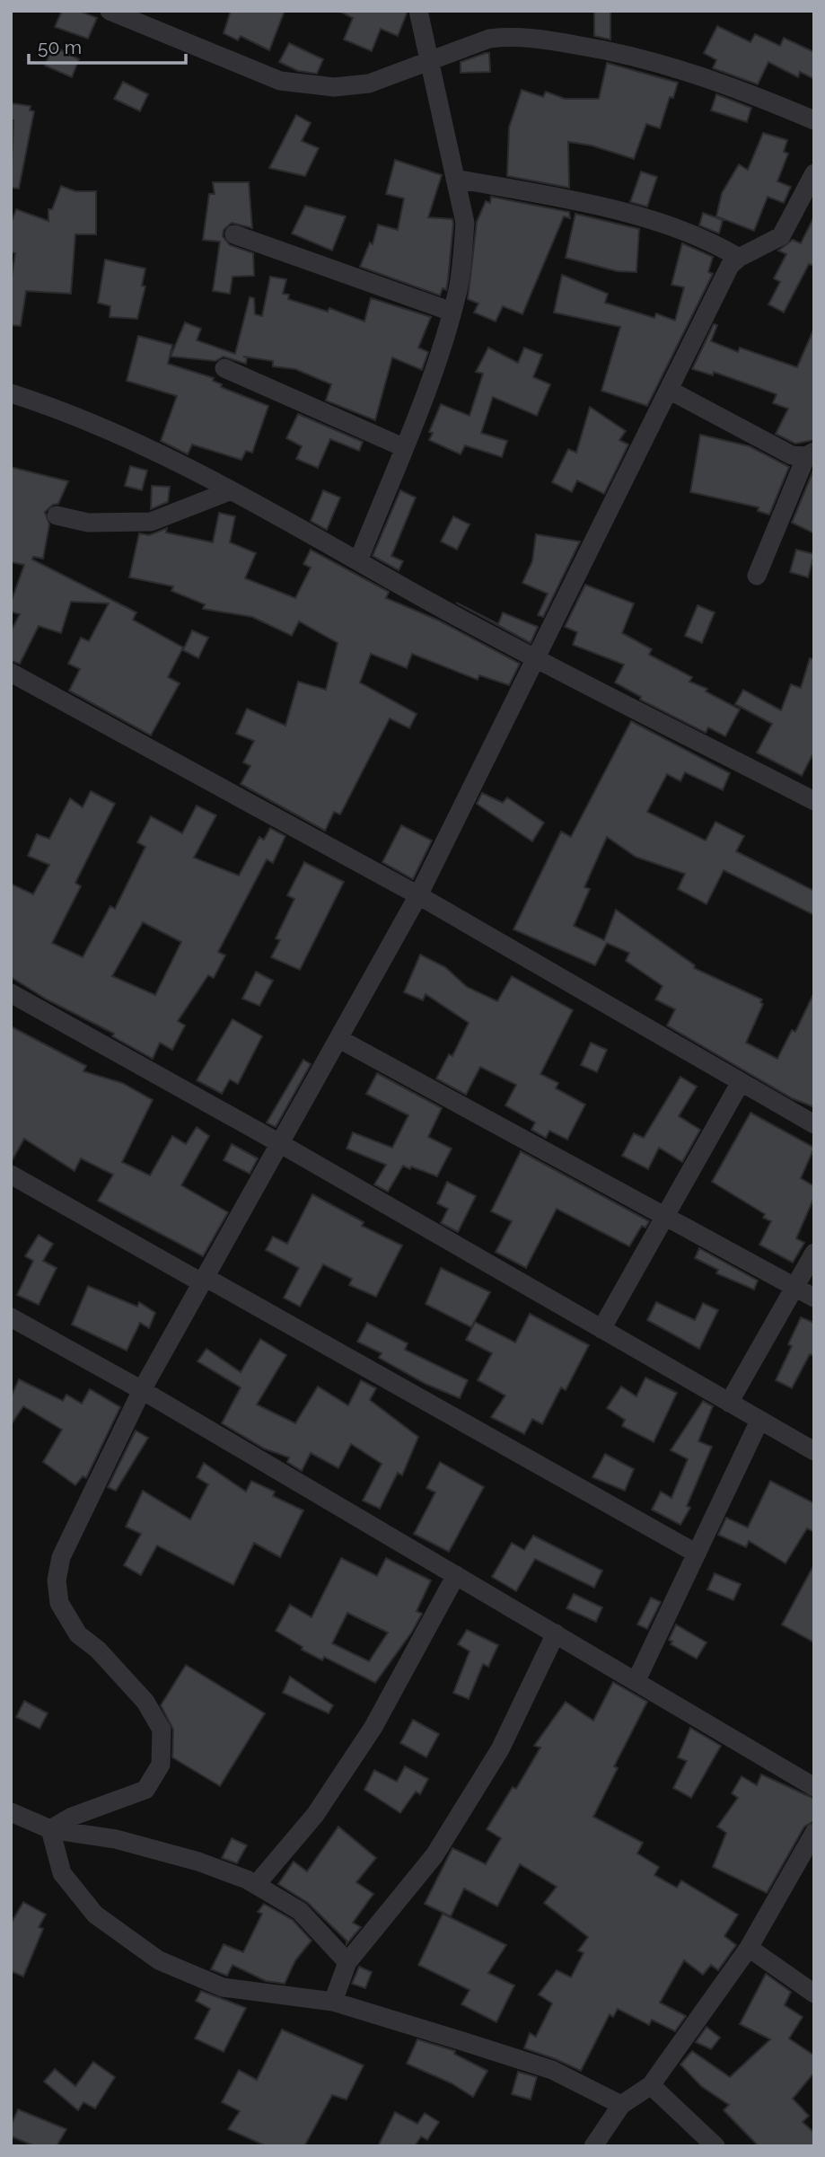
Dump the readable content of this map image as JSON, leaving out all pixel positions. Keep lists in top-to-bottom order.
{
  "scale_bar": "50 m"
}
